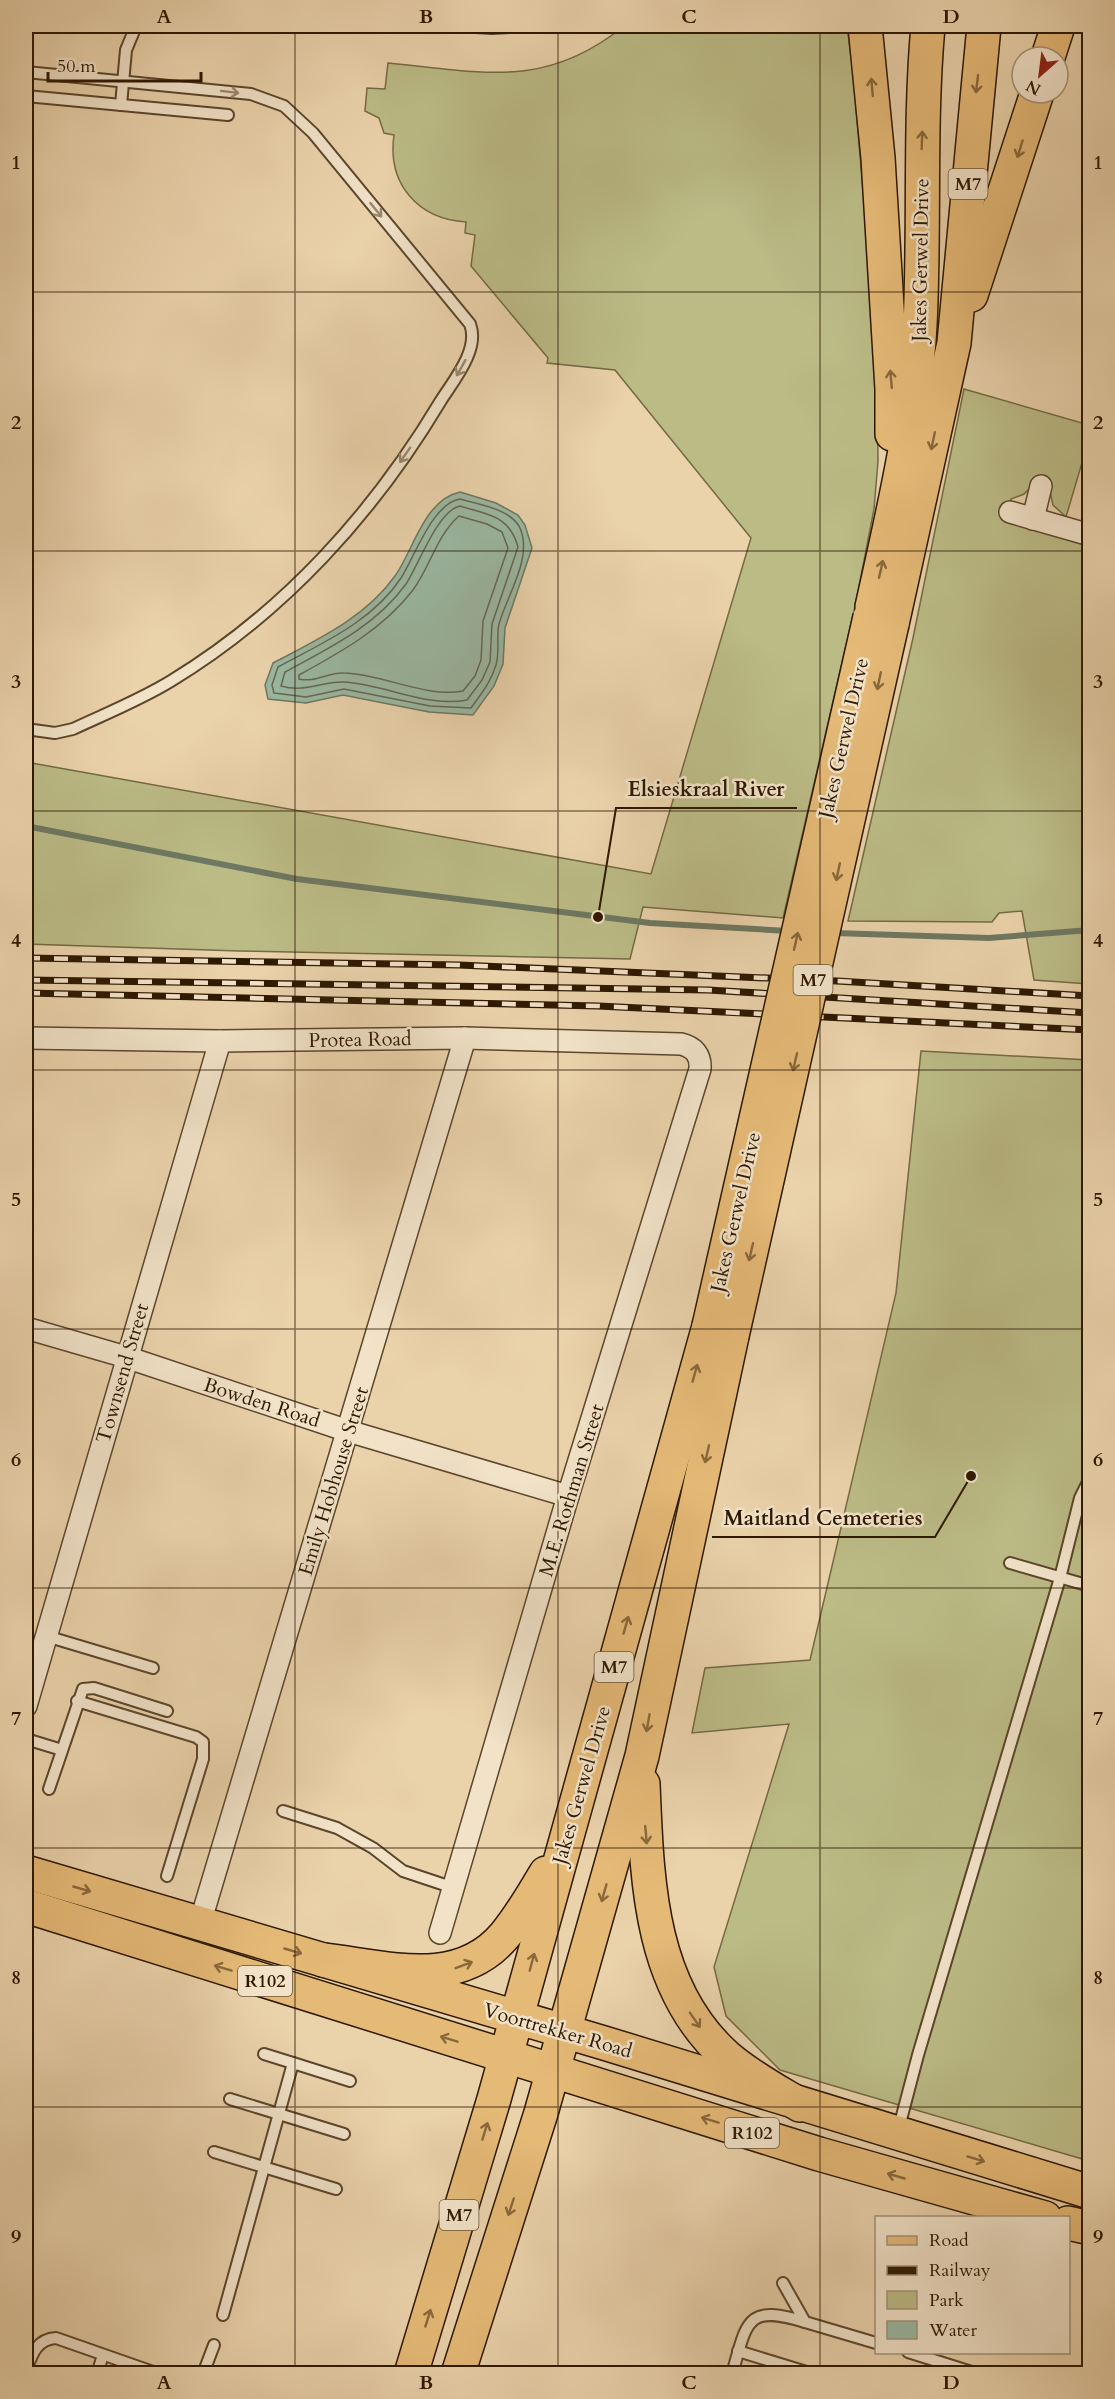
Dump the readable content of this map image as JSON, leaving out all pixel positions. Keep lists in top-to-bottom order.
{
  "streets": {
    "main road": [
      "M7",
      "Jakes Gerwel Drive",
      "R102",
      "Voortrekker Road"
    ],
    "street": [
      "Protea Road",
      "Townsend Street",
      "Bowden Road",
      "Emily Hobhouse Street",
      "M.E. Rothman Street"
    ]
  },
  "crossings": [
    ["Jakes Gerwel Drive", "Voortrekker Road"],
    ["Protea Road", "Townsend Street"],
    ["Protea Road", "Emily Hobhouse Street"],
    ["Protea Road", "M.E. Rothman Street"],
    ["Townsend Street", "Bowden Road"],
    ["Bowden Road", "Emily Hobhouse Street"],
    ["Bowden Road", "M.E. Rothman Street"],
    ["Emily Hobhouse Street", "Voortrekker Road"]
  ],
  "places": ["Elsieskraal River", "Maitland Cemeteries"],
  "legend": [
    "Road",
    "Railway",
    "Park",
    "Water"
  ],
  "scale_bar": "50 m",
  "north": "bottom left",
  "grid": {
    "columns": [
      "A",
      "B",
      "C",
      "D"
    ],
    "rows": [
      "1",
      "2",
      "3",
      "4",
      "5",
      "6",
      "7",
      "8",
      "9"
    ]
  }
}
